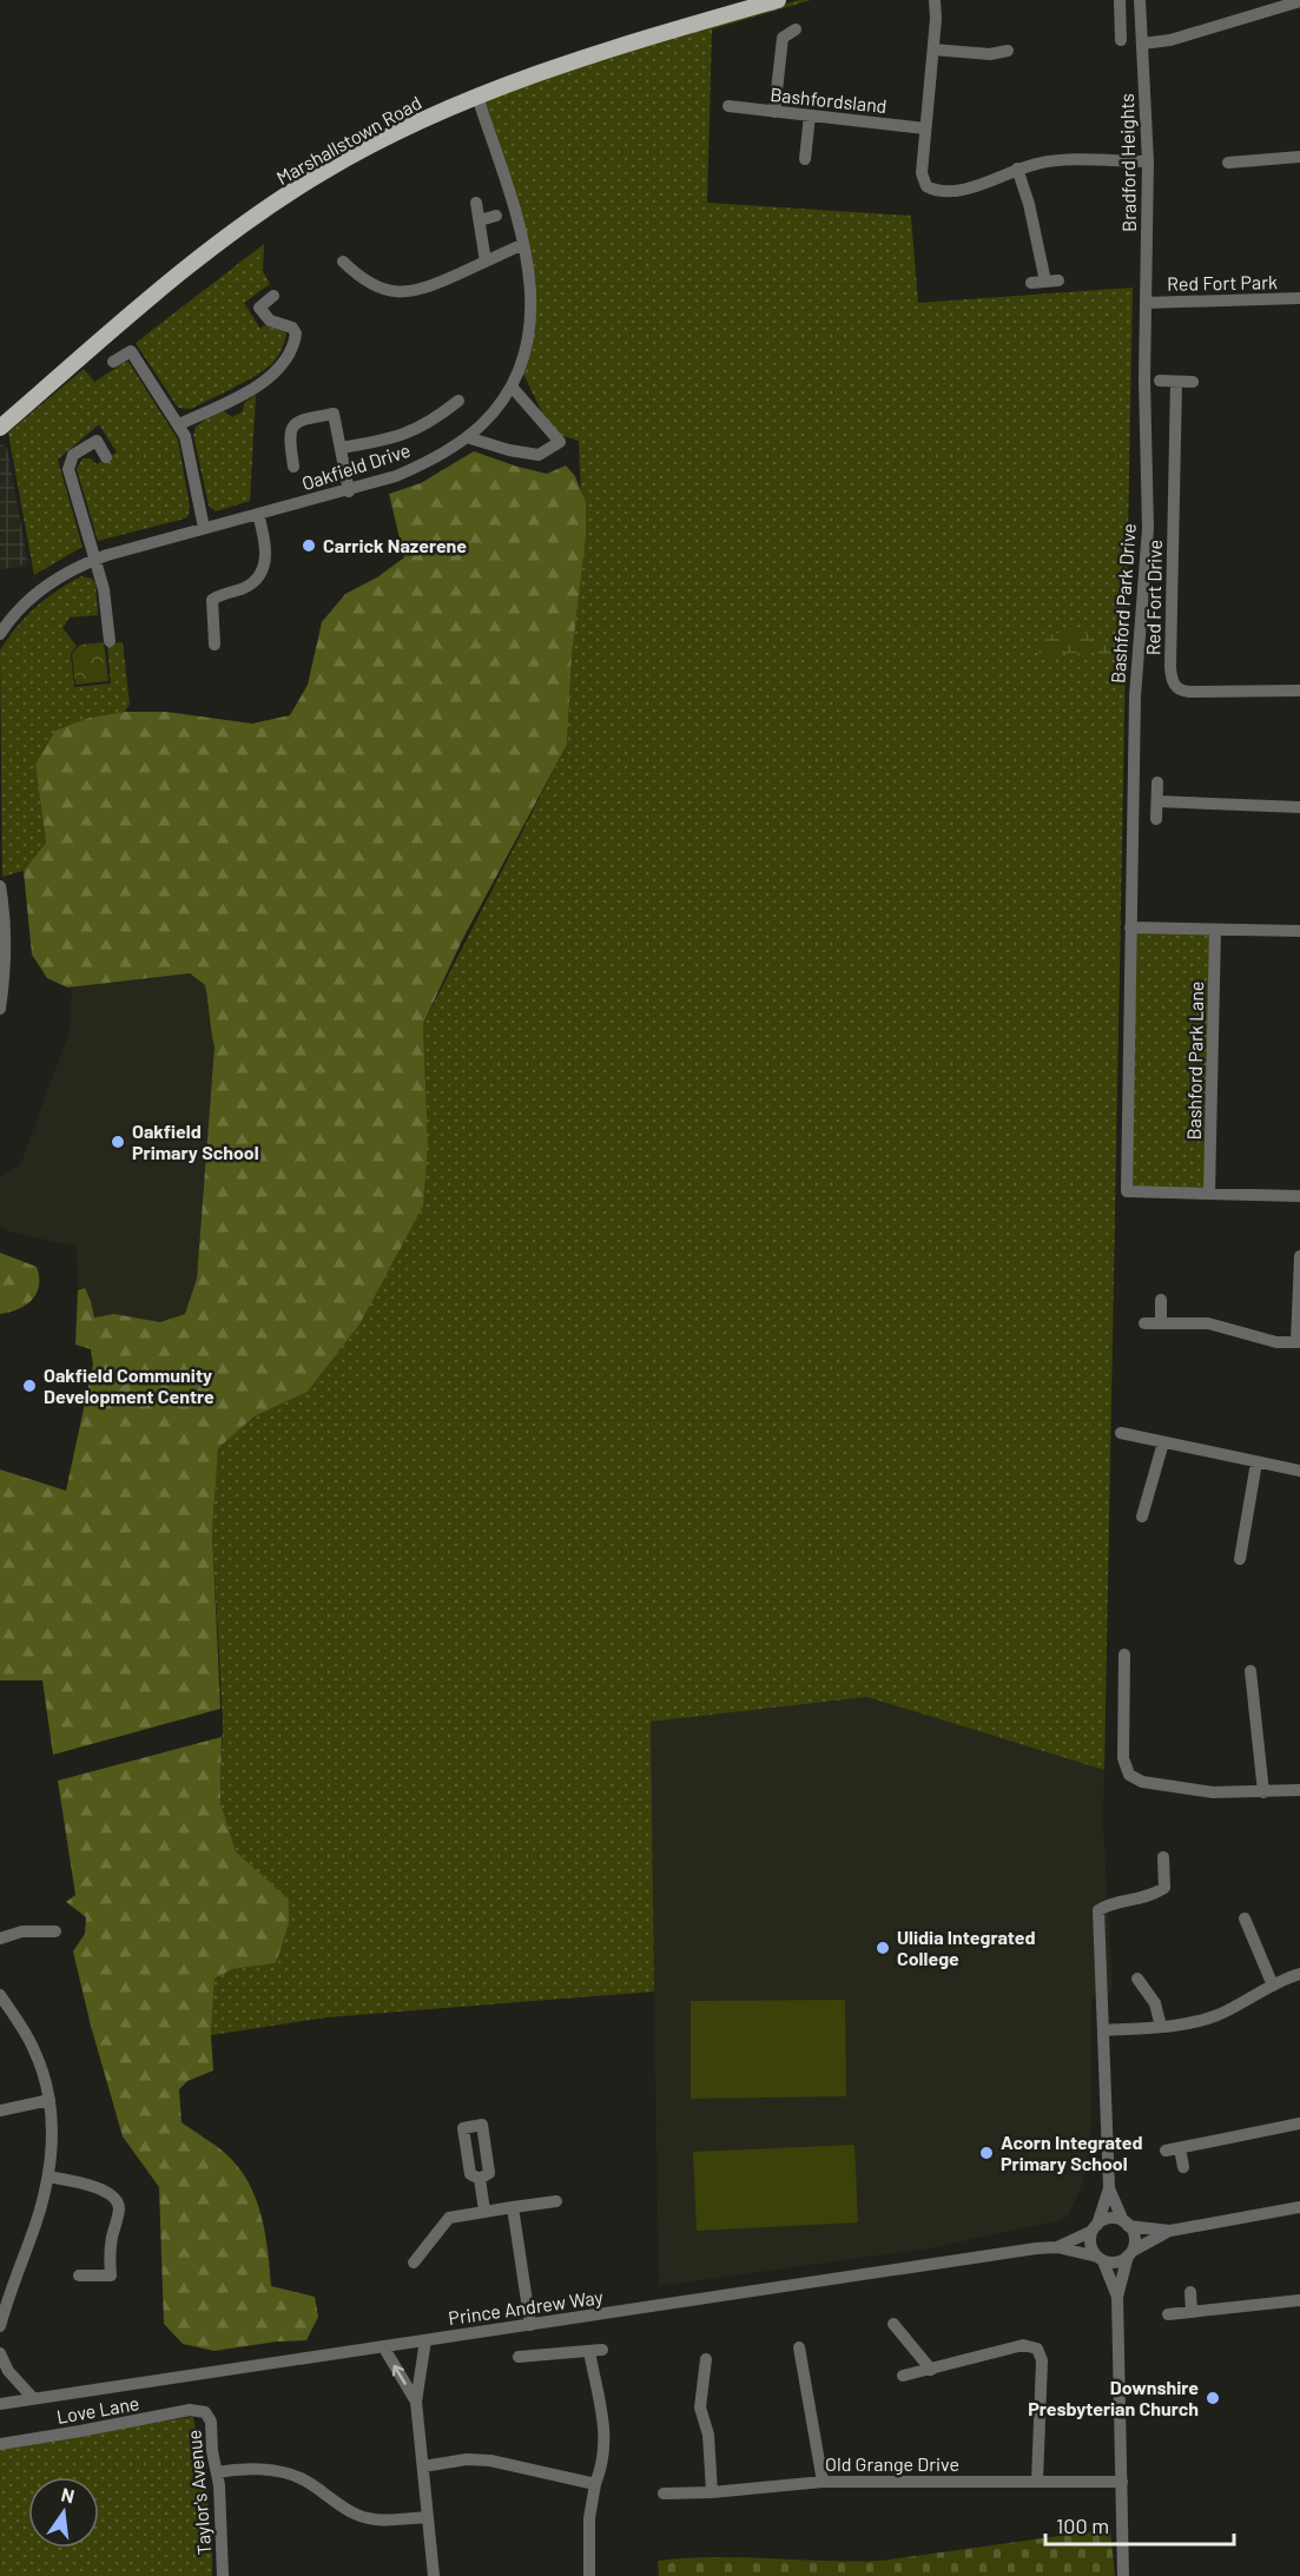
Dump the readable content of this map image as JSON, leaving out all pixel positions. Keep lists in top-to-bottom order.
{
  "streets": {
    "main road": ["Marshallstown Road"],
    "street": [
      "Bashfordsland",
      "Bradford Heights",
      "Red Fort Park",
      "Oakfield Drive",
      "Red Fort Drive",
      "Bashford Park Drive",
      "Bashford Park Lane",
      "Prince Andrew Way",
      "Love Lane",
      "Old Grange Drive",
      "Taylor's Avenue"
    ]
  },
  "crossings": [
    ["Marshallstown Road", "Oakfield Drive"],
    ["Bradford Heights", "Bashford Park Drive"],
    ["Red Fort Park", "Bashford Park Drive"],
    ["Bashford Park Drive", "Bashford Park Lane"],
    ["Love Lane", "Taylor's Avenue"]
  ],
  "places": [
    "Carrick Nazerene",
    "Oakfield Primary School",
    "Oakfield Community Development Centre",
    "Ulidia Integrated College",
    "Acorn Integrated Primary School",
    "Downshire Presbyterian Church"
  ],
  "scale_bar": "100 m",
  "north": "top"
}
